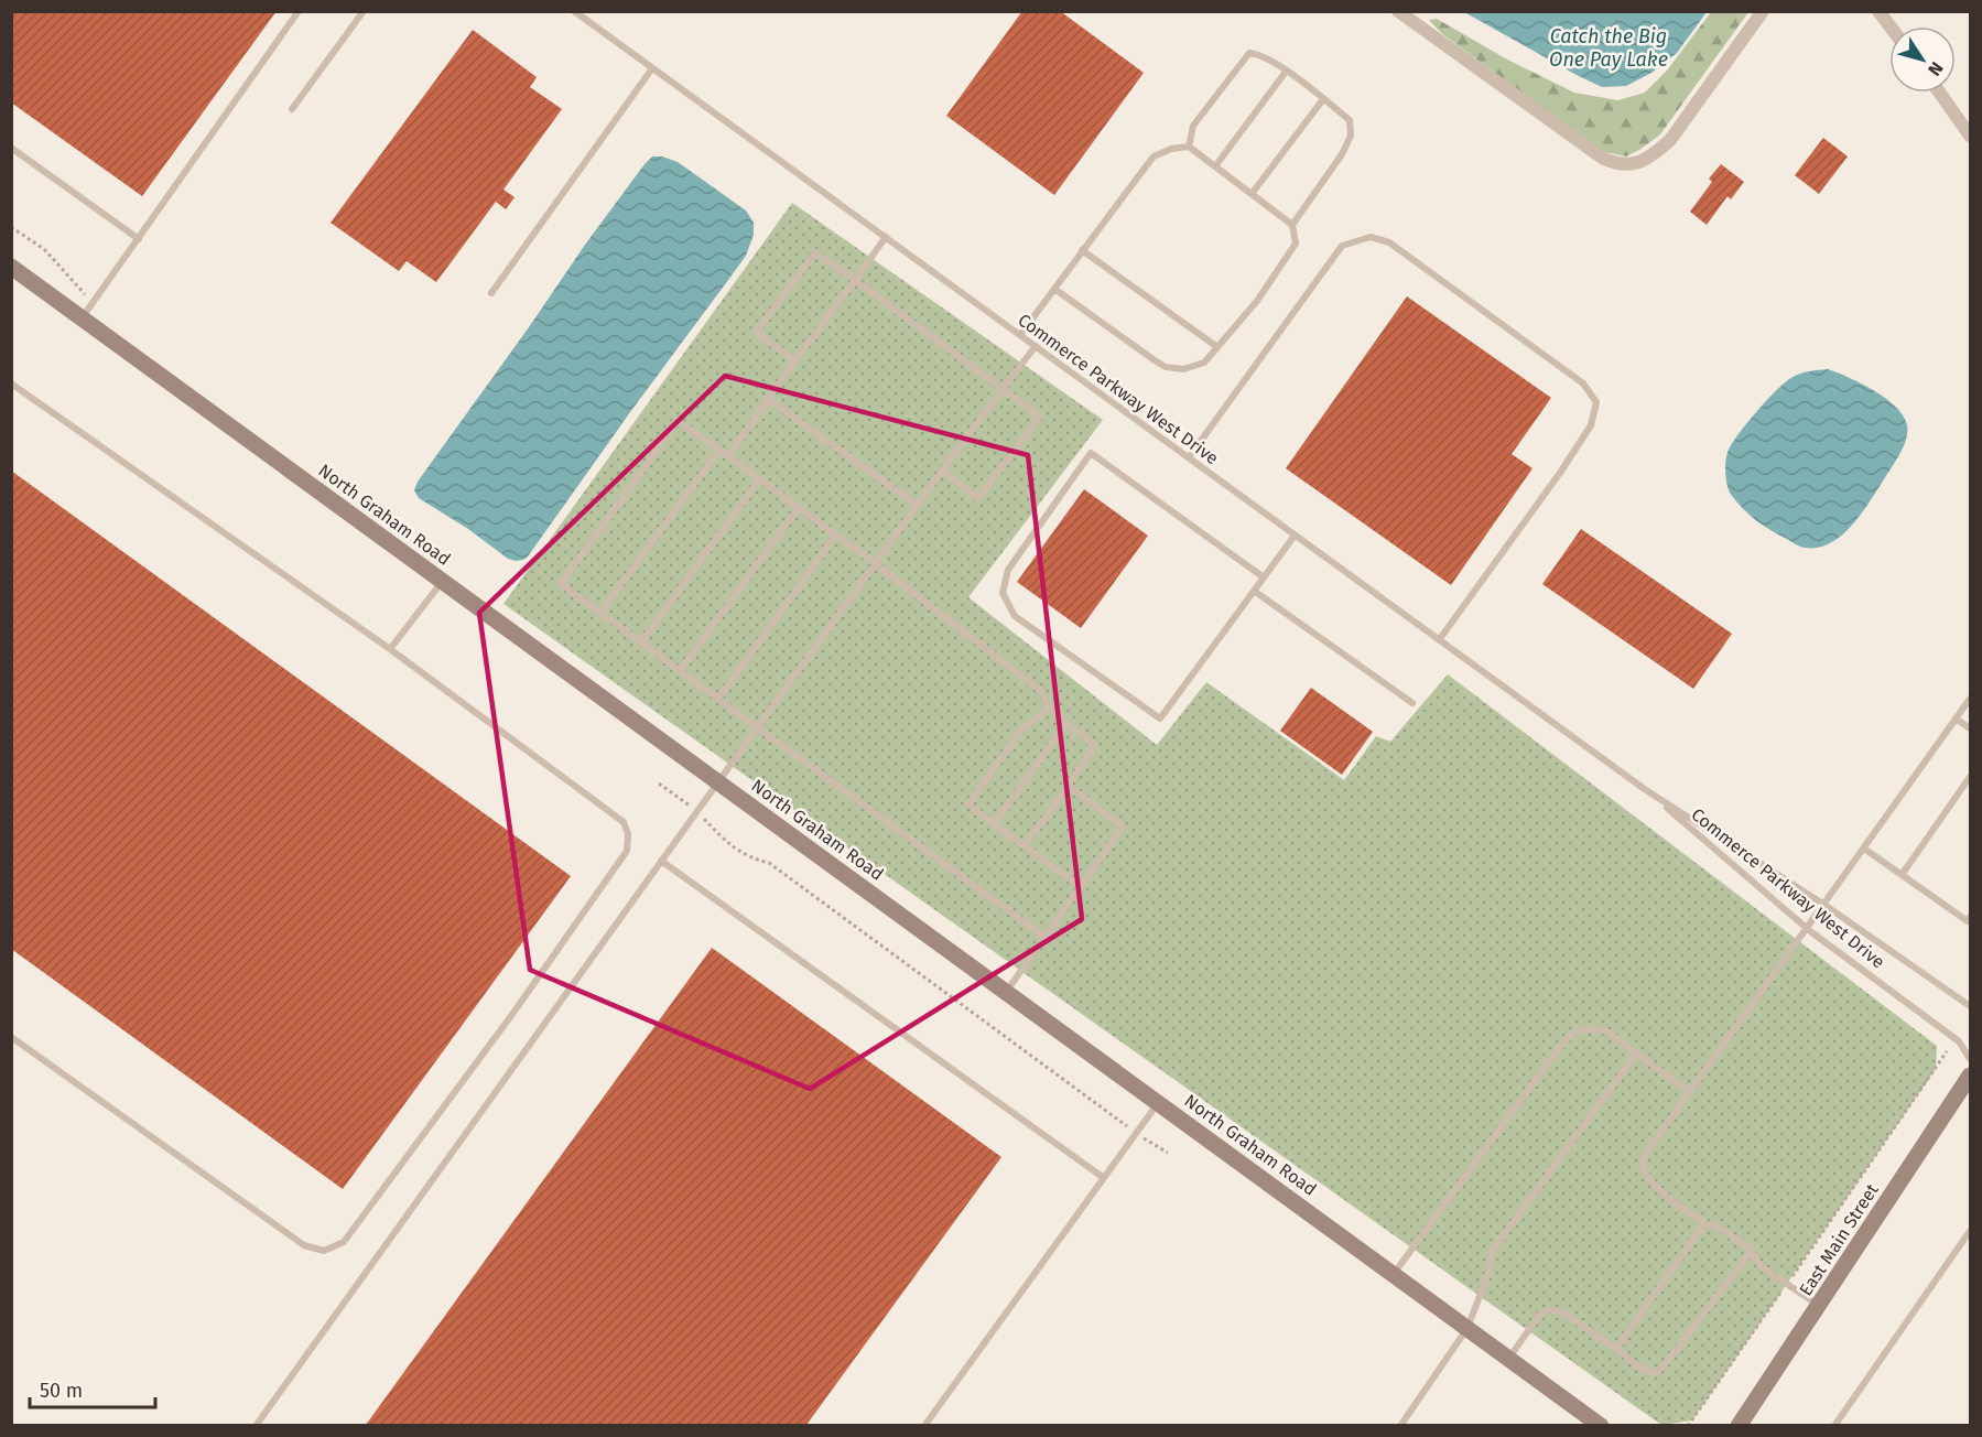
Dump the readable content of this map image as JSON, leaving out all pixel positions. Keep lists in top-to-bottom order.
{
  "streets": {
    "street": ["North Graham Road", "East Main Street"],
    "lane": ["Commerce Parkway West Drive"]
  },
  "water": ["Catch the Big One Pay Lake"],
  "scale_bar": "50 m",
  "north": "bottom right"
}
